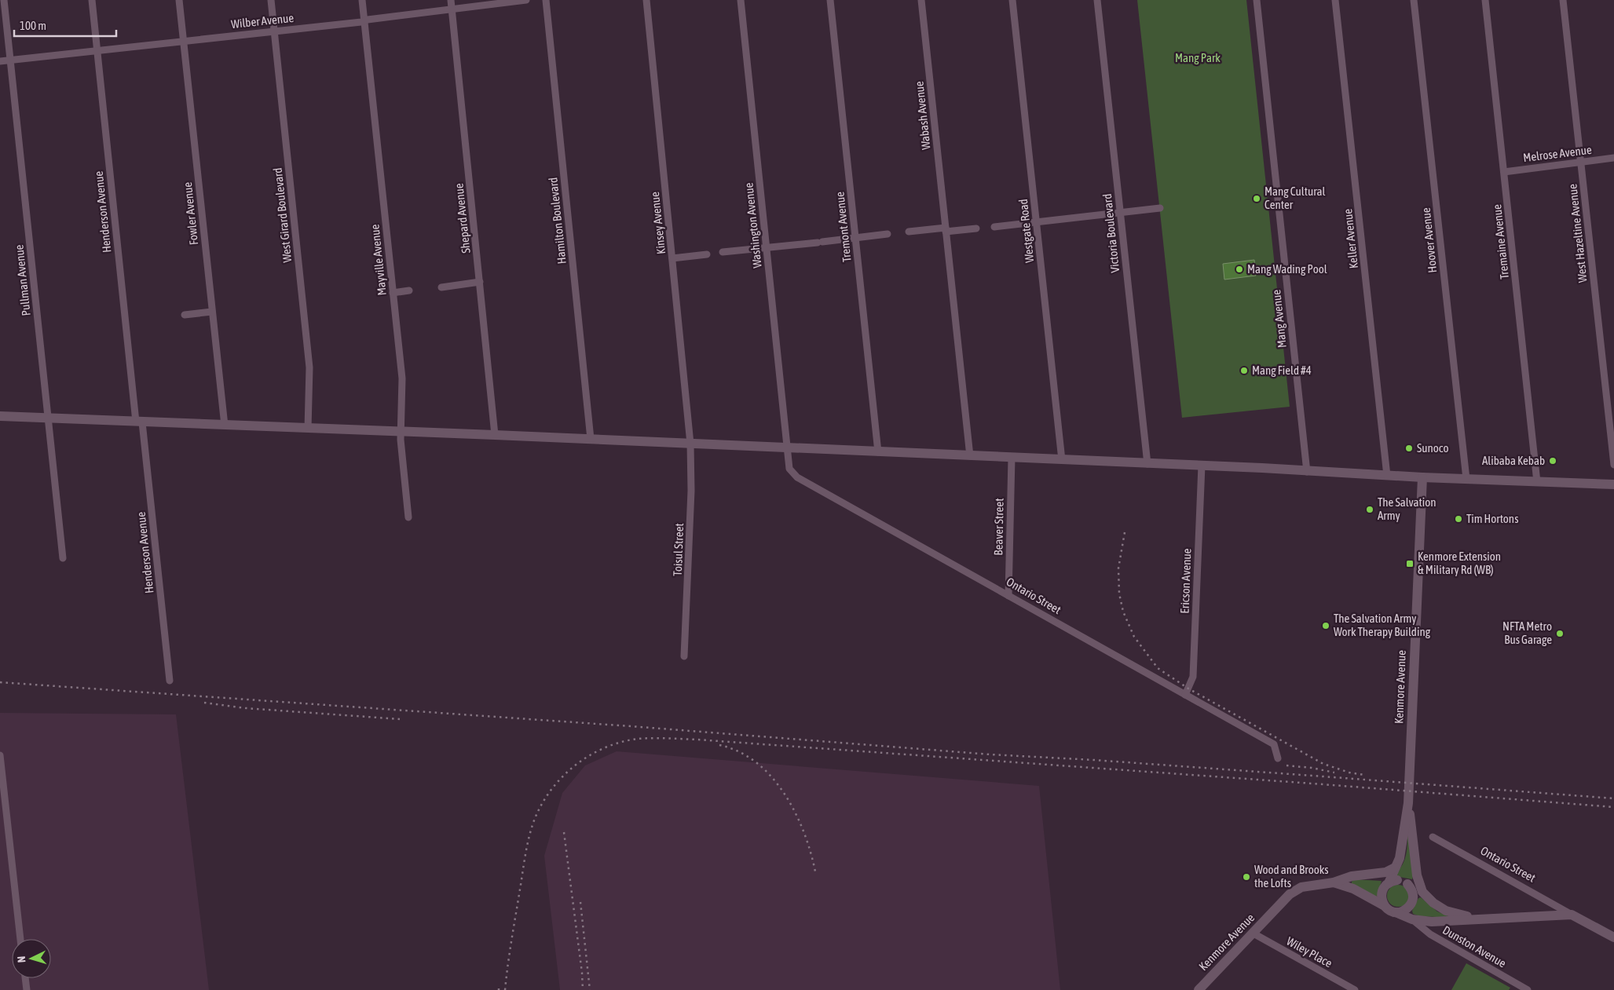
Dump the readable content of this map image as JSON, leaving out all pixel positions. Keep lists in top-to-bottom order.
{
  "streets": {
    "main road": ["Ontario Street", "Kenmore Avenue"],
    "street": [
      "Wilber Avenue",
      "Wabash Avenue",
      "Melrose Avenue",
      "Henderson Avenue",
      "Fowler Avenue",
      "West Girard Boulevard",
      "Shepard Avenue",
      "Hamilton Boulevard",
      "Kinsey Avenue",
      "Washington Avenue",
      "Tremont Avenue",
      "Westgate Road",
      "Victoria Boulevard",
      "West Hazeltine Avenue",
      "Keller Avenue",
      "Hoover Avenue",
      "Tremaine Avenue",
      "Mayville Avenue",
      "Pullman Avenue",
      "Mang Avenue",
      "Beaver Street",
      "Toisul Street",
      "Ericson Avenue",
      "Dunston Avenue",
      "Wiley Place"
    ]
  },
  "crossings": [
    ["Wilber Avenue", "Henderson Avenue"],
    ["Wilber Avenue", "Fowler Avenue"],
    ["Wilber Avenue", "West Girard Boulevard"],
    ["Wilber Avenue", "Shepard Avenue"],
    ["Wilber Avenue", "Mayville Avenue"],
    ["Wilber Avenue", "Pullman Avenue"],
    ["Melrose Avenue", "West Hazeltine Avenue"],
    ["Melrose Avenue", "Tremaine Avenue"],
    ["Kinsey Avenue", "Toisul Street"],
    ["Washington Avenue", "Ontario Street"],
    ["Beaver Street", "Ontario Street"],
    ["Ericson Avenue", "Ontario Street"],
    ["Kenmore Avenue", "Wiley Place"]
  ],
  "parks": ["Mang Park"],
  "places": {
    "other": [
      "Mang Cultural Center",
      "Mang Wading Pool",
      "Mang Field #4",
      "Sunoco",
      "Alibaba Kebab",
      "The Salvation Army",
      "Tim Hortons",
      "The Salvation Army Work Therapy Building",
      "NFTA Metro Bus Garage",
      "Wood and Brooks the Lofts"
    ],
    "transit": ["Kenmore Extension & Military Rd (WB)"]
  },
  "scale_bar": "100 m",
  "north": "left"
}
